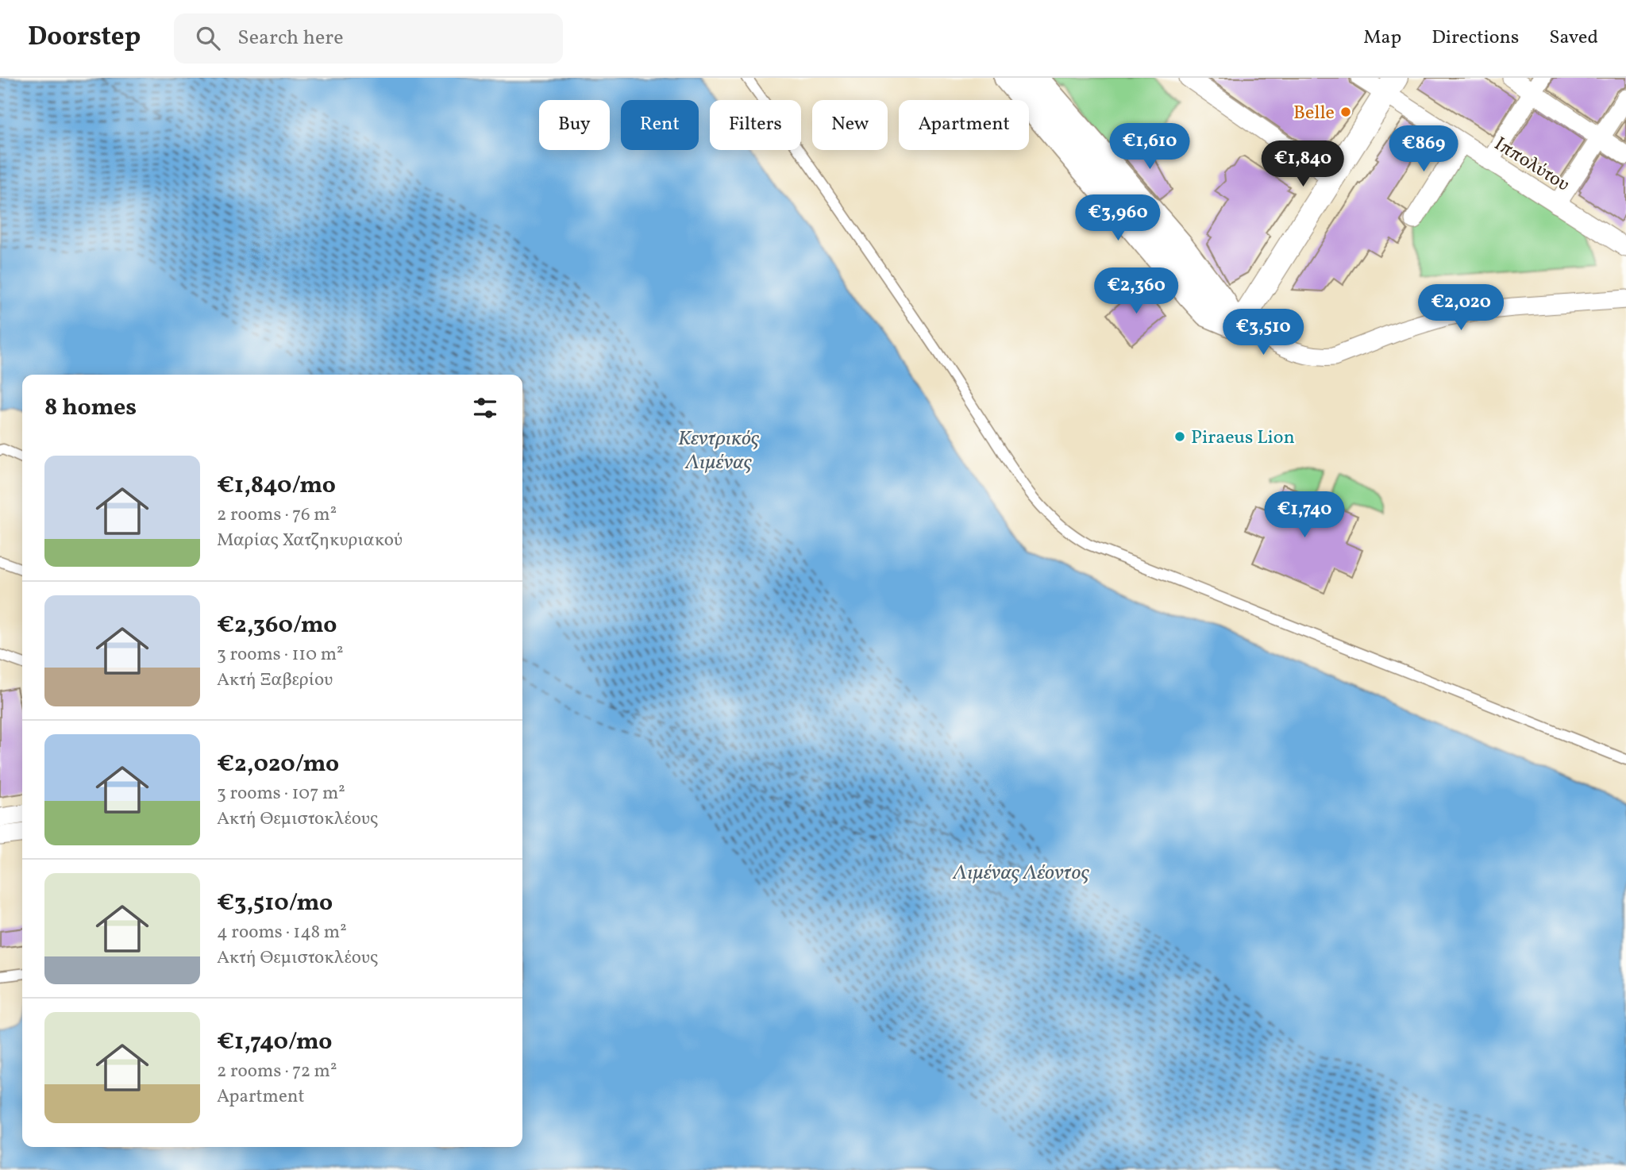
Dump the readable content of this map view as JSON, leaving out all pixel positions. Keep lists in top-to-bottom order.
{
  "streets": {
    "street": ["Ιππολύτου"]
  },
  "water": ["Κεντρικός Λιμένας", "Λιμένας Λέοντος"],
  "places": ["Belle", "Piraeus Lion"],
  "page": {
    "header": "Doorstep",
    "search": "Search here",
    "nav": ["Map", "Directions", "Saved"],
    "chip": [
      "Buy",
      "Rent",
      "Filters",
      "New",
      "Apartment"
    ],
    "price": [
      "€1,610",
      "€869",
      "€1,840",
      "€3,960",
      "€2,360",
      "€2,020",
      "€3,510",
      "€1,740"
    ],
    "heading": "8 homes",
    "list": [
      {
        "name": "€1,840/mo",
        "note": "2 rooms · 76 m² · Μαρίας Χατζηκυριακού"
      },
      {
        "name": "€2,360/mo",
        "note": "3 rooms · 110 m² · Ακτή Ξαβερίου"
      },
      {
        "name": "€2,020/mo",
        "note": "3 rooms · 107 m² · Ακτή Θεμιστοκλέους"
      },
      {
        "name": "€3,510/mo",
        "note": "4 rooms · 148 m² · Ακτή Θεμιστοκλέους"
      },
      {
        "name": "€1,740/mo",
        "note": "2 rooms · 72 m² · Apartment"
      }
    ]
  }
}
